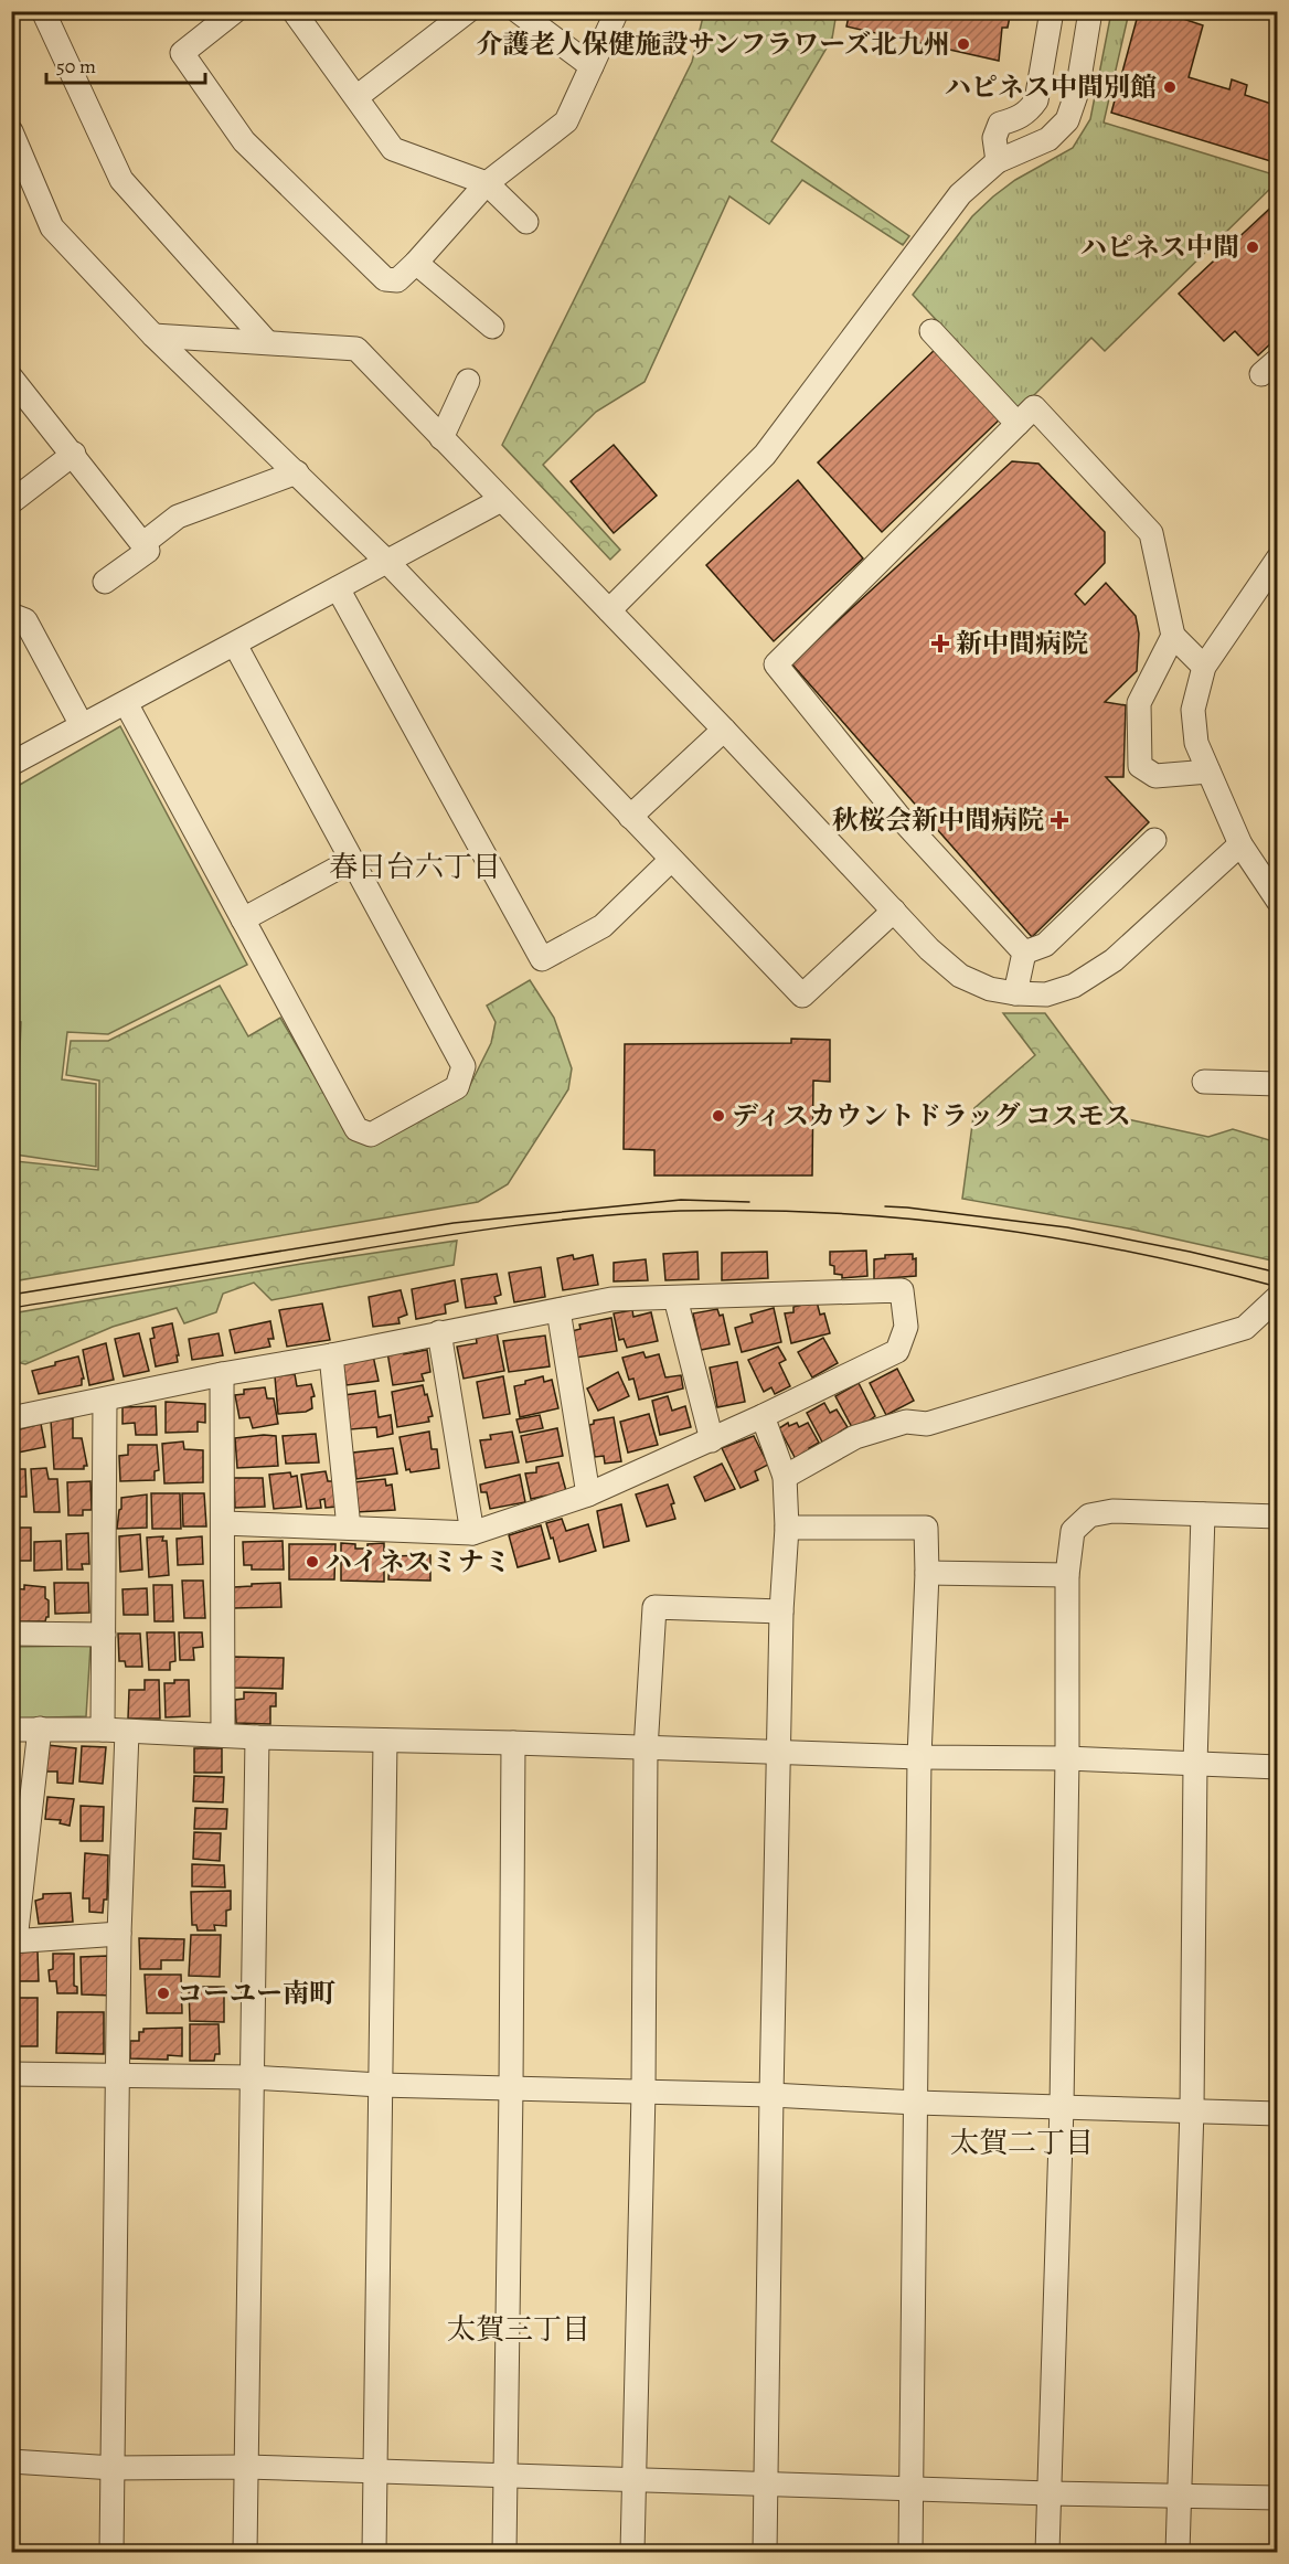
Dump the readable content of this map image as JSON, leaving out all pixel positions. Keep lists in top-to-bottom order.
{
  "districts": ["春日台六丁目", "太賀二丁目", "太賀三丁目"],
  "places": {
    "other": [
      "介護老人保健施設サンフラワーズ北九州",
      "ハピネス中間別館",
      "ハピネス中間",
      "ディスカウントドラッグ コスモス",
      "ハイネスミナミ",
      "コーユー南町"
    ],
    "health": ["新中間病院", "秋桜会新中間病院"]
  },
  "scale_bar": "50 m"
}
